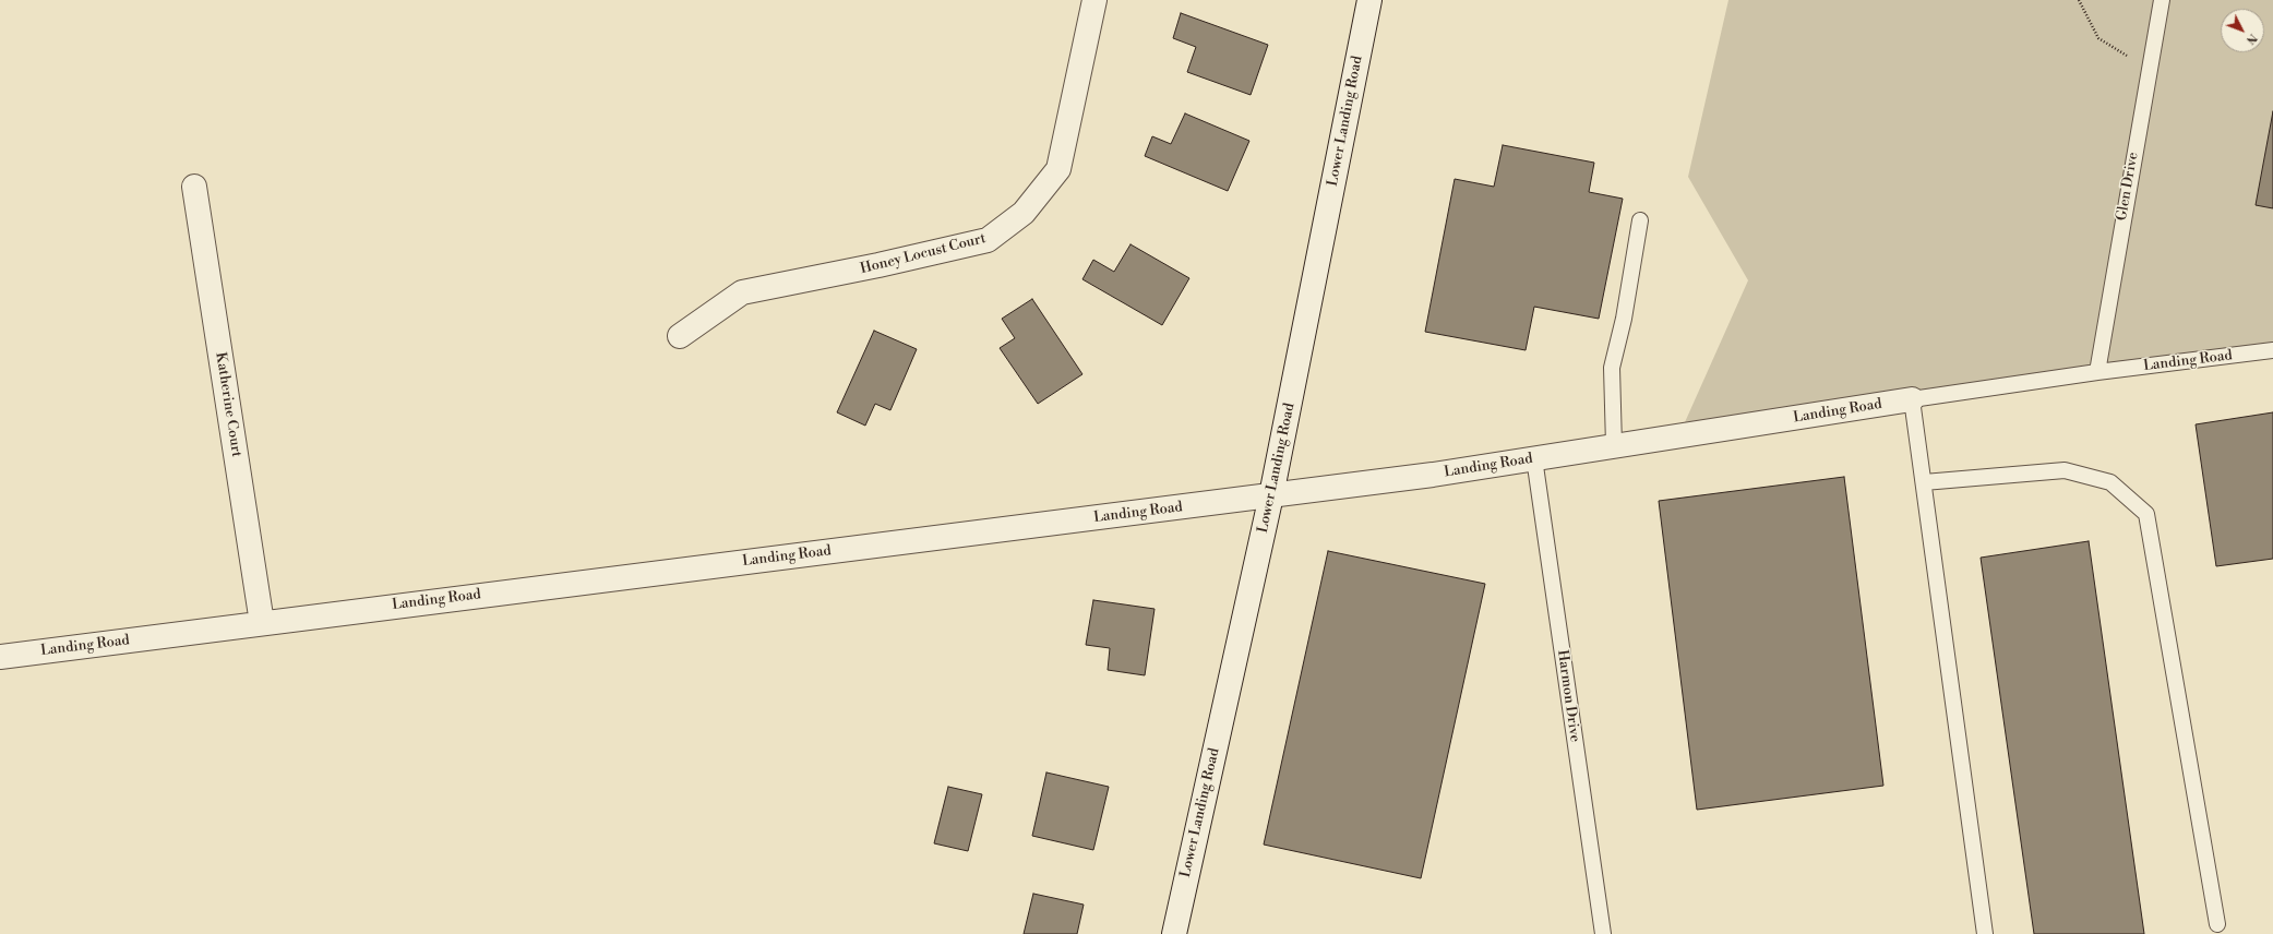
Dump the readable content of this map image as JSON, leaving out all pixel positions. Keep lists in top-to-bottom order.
{
  "streets": {
    "street": [
      "Lower Landing Road",
      "Honey Locust Court",
      "Landing Road",
      "Katherine Court"
    ],
    "lane": ["Glen Drive", "Harmon Drive"]
  },
  "crossings": [
    ["Lower Landing Road", "Landing Road"],
    ["Glen Drive", "Landing Road"],
    ["Landing Road", "Katherine Court"],
    ["Landing Road", "Harmon Drive"]
  ],
  "north": "bottom right"
}
